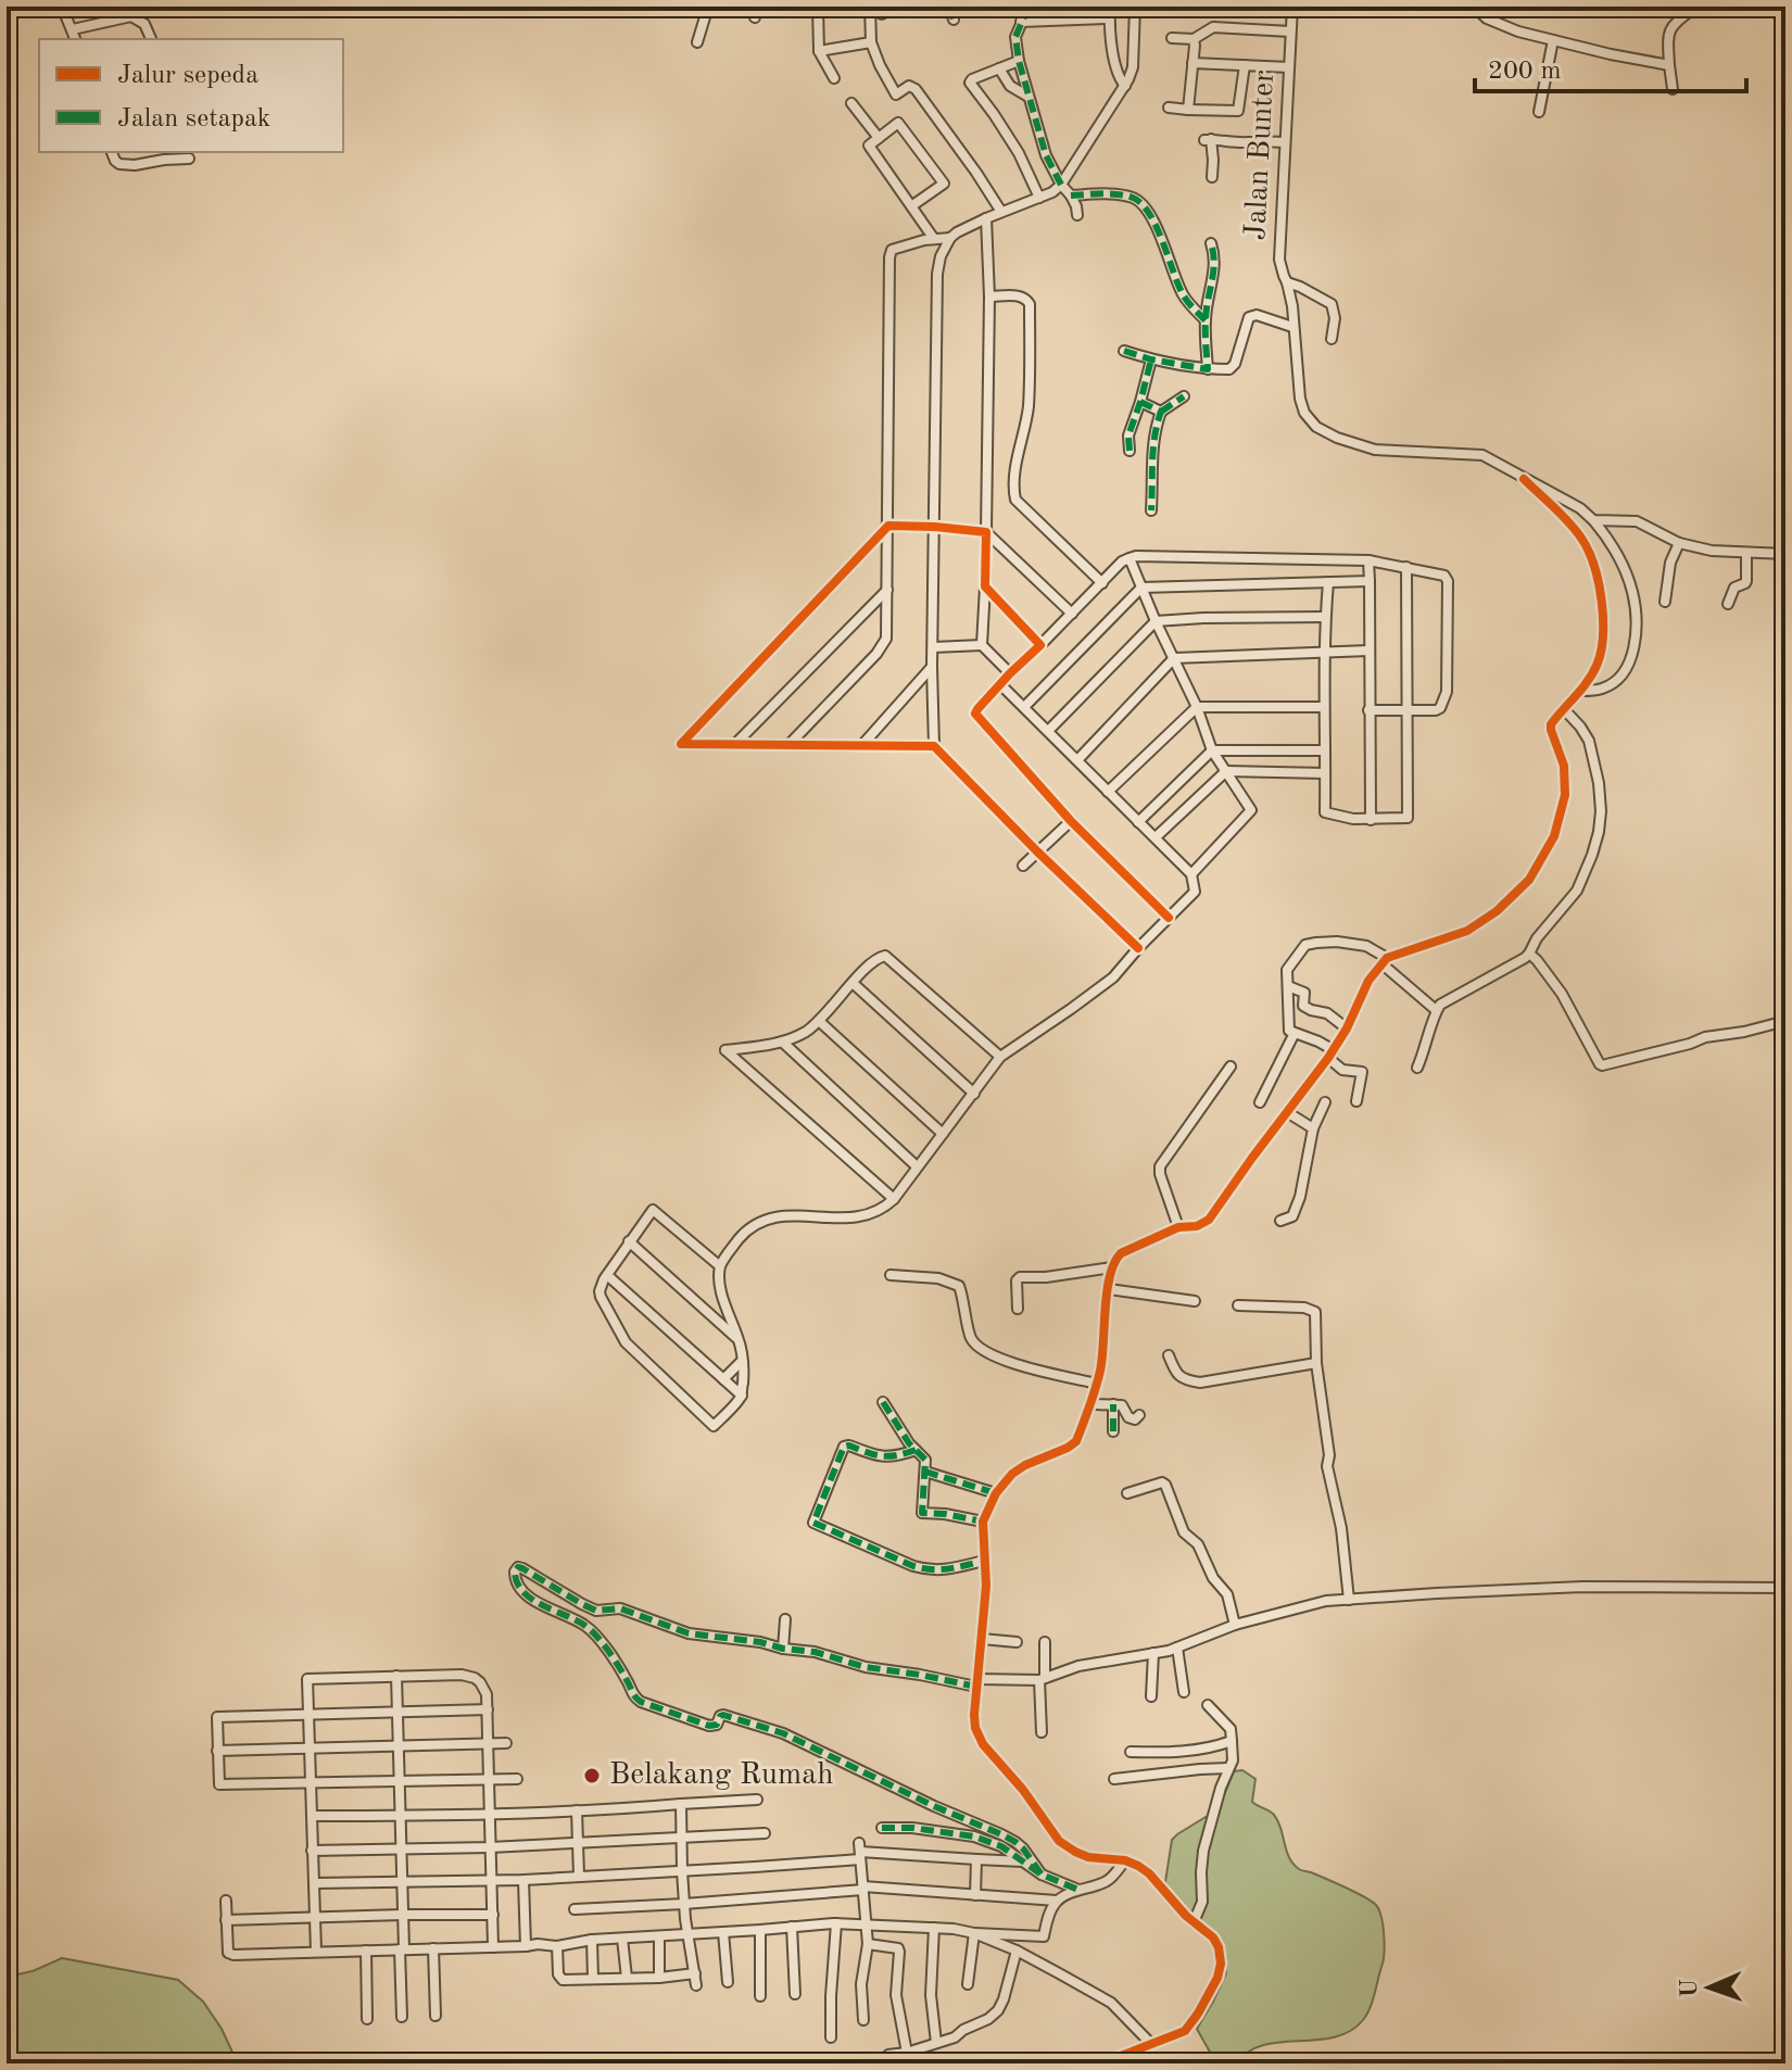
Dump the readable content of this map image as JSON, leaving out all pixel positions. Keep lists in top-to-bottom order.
{
  "streets": {
    "street": ["Jalan Bunter"]
  },
  "places": ["Belakang Rumah"],
  "legend": ["Jalur sepeda", "Jalan setapak"],
  "scale_bar": "200 m",
  "north": "left"
}
